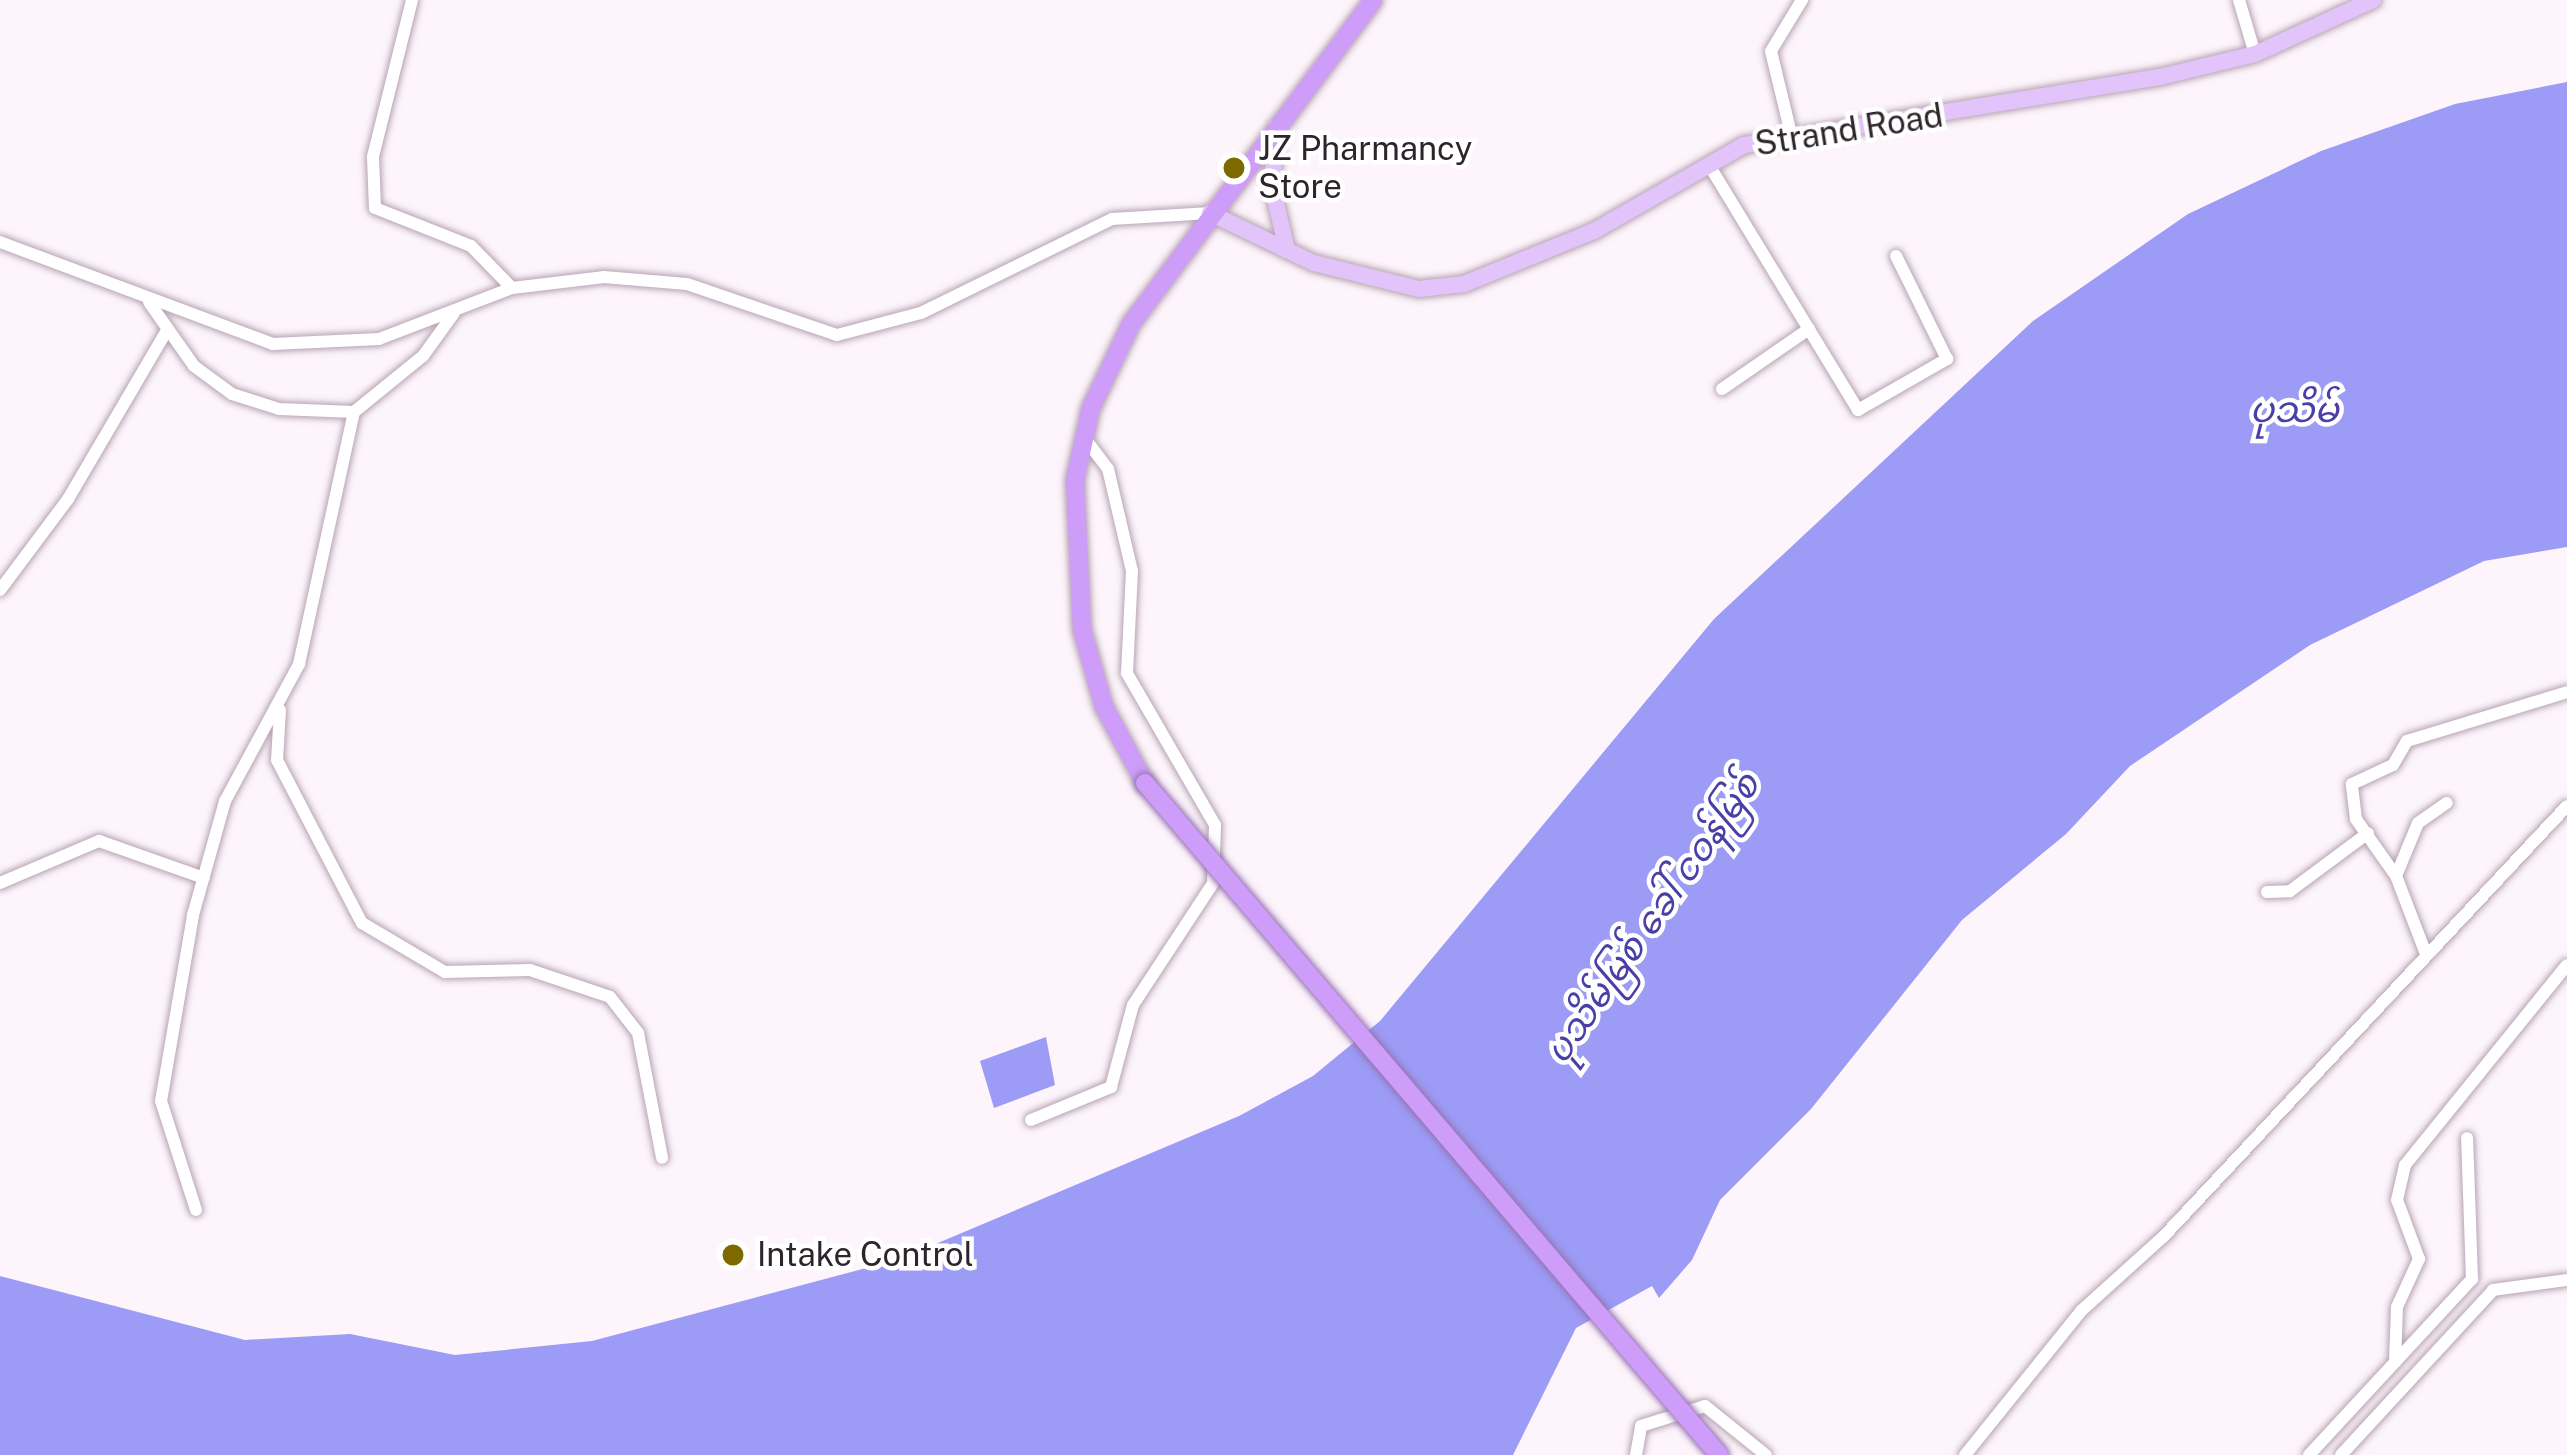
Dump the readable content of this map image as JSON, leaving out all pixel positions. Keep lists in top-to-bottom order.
{
  "streets": {
    "main road": ["Strand Road"]
  },
  "water": ["ပုသိမ်", "ပုသိမ်မြစ် ခေါ် ငဝန်မြစ်"],
  "places": ["JZ Pharmancy Store", "Intake Control"]
}
